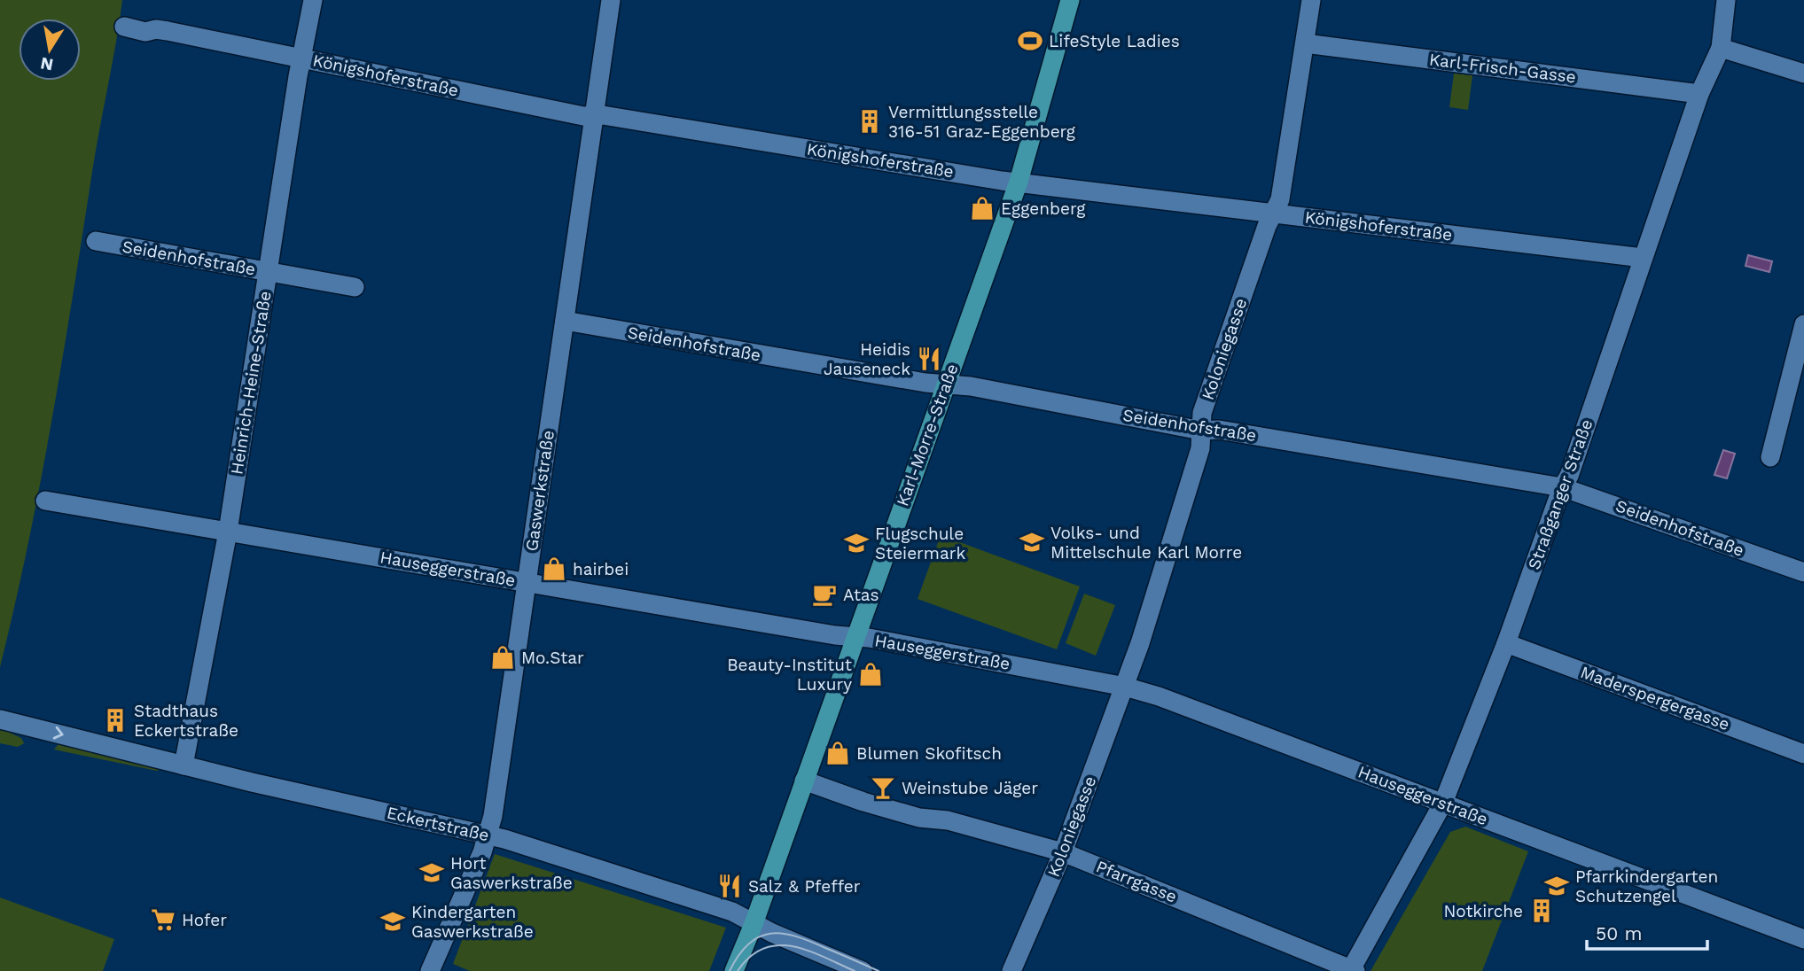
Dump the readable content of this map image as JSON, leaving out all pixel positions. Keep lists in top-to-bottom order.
{
  "streets": {
    "main road": ["Karl-Morre-Straße"],
    "street": [
      "Karl-Frisch-Gasse",
      "Königshoferstraße",
      "Seidenhofstraße",
      "Koloniegasse",
      "Heinrich-Heine-Straße",
      "Gaswerkstraße",
      "Straßganger Straße",
      "Hauseggerstraße",
      "Maderspergergasse",
      "Eckertstraße",
      "Pfarrgasse"
    ]
  },
  "crossings": [
    ["Karl-Frisch-Gasse", "Koloniegasse"],
    ["Karl-Frisch-Gasse", "Straßganger Straße"],
    ["Königshoferstraße", "Koloniegasse"],
    ["Königshoferstraße", "Heinrich-Heine-Straße"],
    ["Königshoferstraße", "Karl-Morre-Straße"],
    ["Königshoferstraße", "Gaswerkstraße"],
    ["Königshoferstraße", "Straßganger Straße"],
    ["Seidenhofstraße", "Koloniegasse"],
    ["Seidenhofstraße", "Heinrich-Heine-Straße"],
    ["Seidenhofstraße", "Karl-Morre-Straße"],
    ["Seidenhofstraße", "Gaswerkstraße"],
    ["Seidenhofstraße", "Straßganger Straße"],
    ["Koloniegasse", "Hauseggerstraße"],
    ["Koloniegasse", "Pfarrgasse"],
    ["Heinrich-Heine-Straße", "Hauseggerstraße"],
    ["Heinrich-Heine-Straße", "Eckertstraße"],
    ["Karl-Morre-Straße", "Hauseggerstraße"],
    ["Karl-Morre-Straße", "Eckertstraße"],
    ["Karl-Morre-Straße", "Pfarrgasse"],
    ["Gaswerkstraße", "Hauseggerstraße"],
    ["Gaswerkstraße", "Eckertstraße"],
    ["Straßganger Straße", "Hauseggerstraße"],
    ["Straßganger Straße", "Maderspergergasse"],
    ["Straßganger Straße", "Pfarrgasse"]
  ],
  "places": {
    "sports": ["LifeStyle Ladies"],
    "building": ["Vermittlungsstelle 316-51 Graz-Eggenberg", "Stadthaus Eckertstraße", "Notkirche"],
    "shop": [
      "Eggenberg",
      "hairbei",
      "Mo.Star",
      "Beauty-Institut Luxury",
      "Blumen Skofitsch"
    ],
    "restaurant": ["Heidis Jauseneck", "Salz & Pfeffer"],
    "school or university": [
      "Volks- und Mittelschule Karl Morre",
      "Flugschule Steiermark",
      "Hort Gaswerkstraße",
      "Pfarrkindergarten Schutzengel",
      "Kindergarten Gaswerkstraße"
    ],
    "cafe": ["Atas"],
    "bar": ["Weinstube Jäger"],
    "supermarket": ["Hofer"]
  },
  "scale_bar": "50 m",
  "north": "bottom"
}
